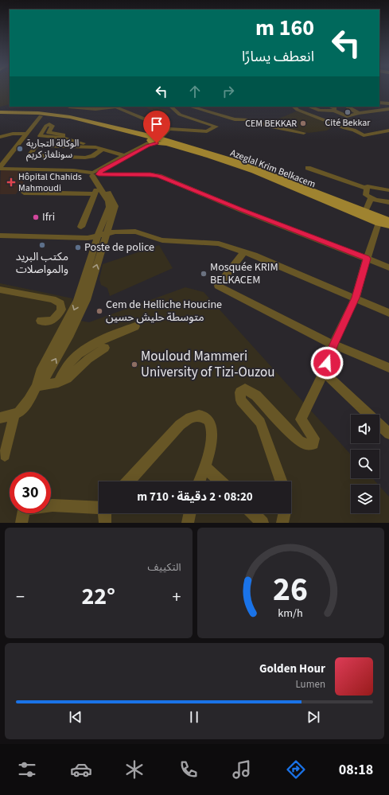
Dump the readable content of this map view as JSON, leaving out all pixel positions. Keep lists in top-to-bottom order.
{
  "streets": {
    "main road": ["Azeglal Krim Belkacem"]
  },
  "places": {
    "other": [
      "Cité Bekkar",
      "CEM BEKKAR",
      "الوكالة التجارية سونلغاز كريم",
      "Ifri",
      "مكتب البريد والمواصلات",
      "Poste de police",
      "Mosquée KRIM BELKACEM",
      "Cem de Helliche Houcine متوسطة حليش حسين",
      "Mouloud Mammeri University of Tizi-Ouzou"
    ],
    "health": ["Hôpital Chahids Mahmoudi"]
  },
  "page": {
    "turn": ["160 m", "انعطف يسارًا"],
    "limit": "30",
    "trip": "08:20 · 2 دقيقة · 710 m",
    "tile": "التكييف",
    "heat": ["−", "22°", "+"],
    "song": ["Golden Hour", "Lumen"],
    "tabs": "08:18",
    "gauge": ["26", "km/h"]
  }
}
